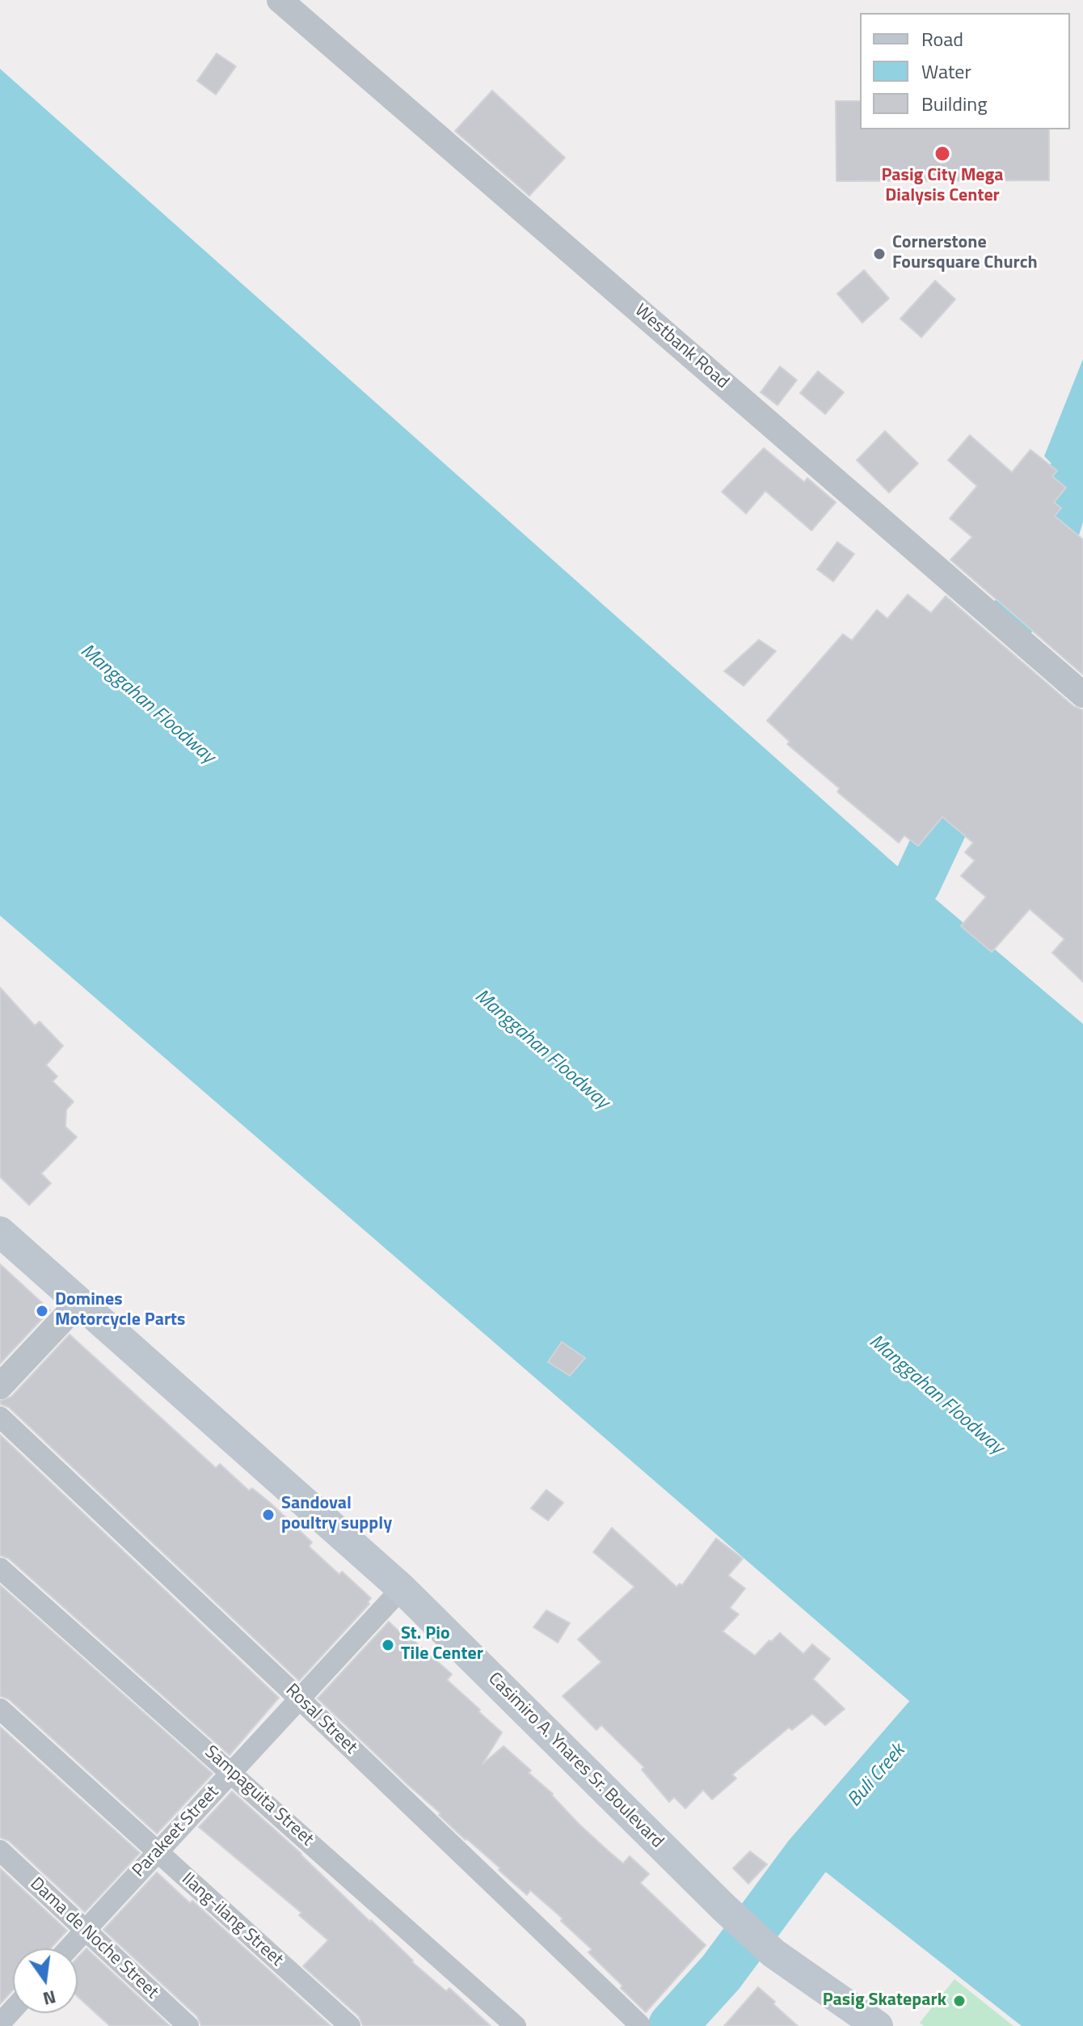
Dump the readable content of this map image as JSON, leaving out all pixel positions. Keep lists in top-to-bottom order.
{
  "streets": {
    "main road": ["Casimiro A. Ynares Sr. Boulevard"],
    "street": [
      "Westbank Road",
      "Rosal Street",
      "Sampaguita Street",
      "Parakeet Street",
      "Ilang-ilang Street",
      "Dama de Noche Street"
    ]
  },
  "crossings": [
    ["Rosal Street", "Parakeet Street"],
    ["Casimiro A. Ynares Sr. Boulevard", "Parakeet Street"],
    ["Sampaguita Street", "Parakeet Street"],
    ["Parakeet Street", "Ilang-ilang Street"],
    ["Parakeet Street", "Dama de Noche Street"]
  ],
  "water": ["Manggahan Floodway", "Buli Creek"],
  "places": [
    "Pasig City Mega Dialysis Center",
    "Cornerstone Foursquare Church",
    "Domines Motorcycle Parts",
    "Sandoval poultry supply",
    "St. Pio Tile Center",
    "Pasig Skatepark"
  ],
  "legend": ["Road", "Water", "Building"],
  "north": "bottom"
}
